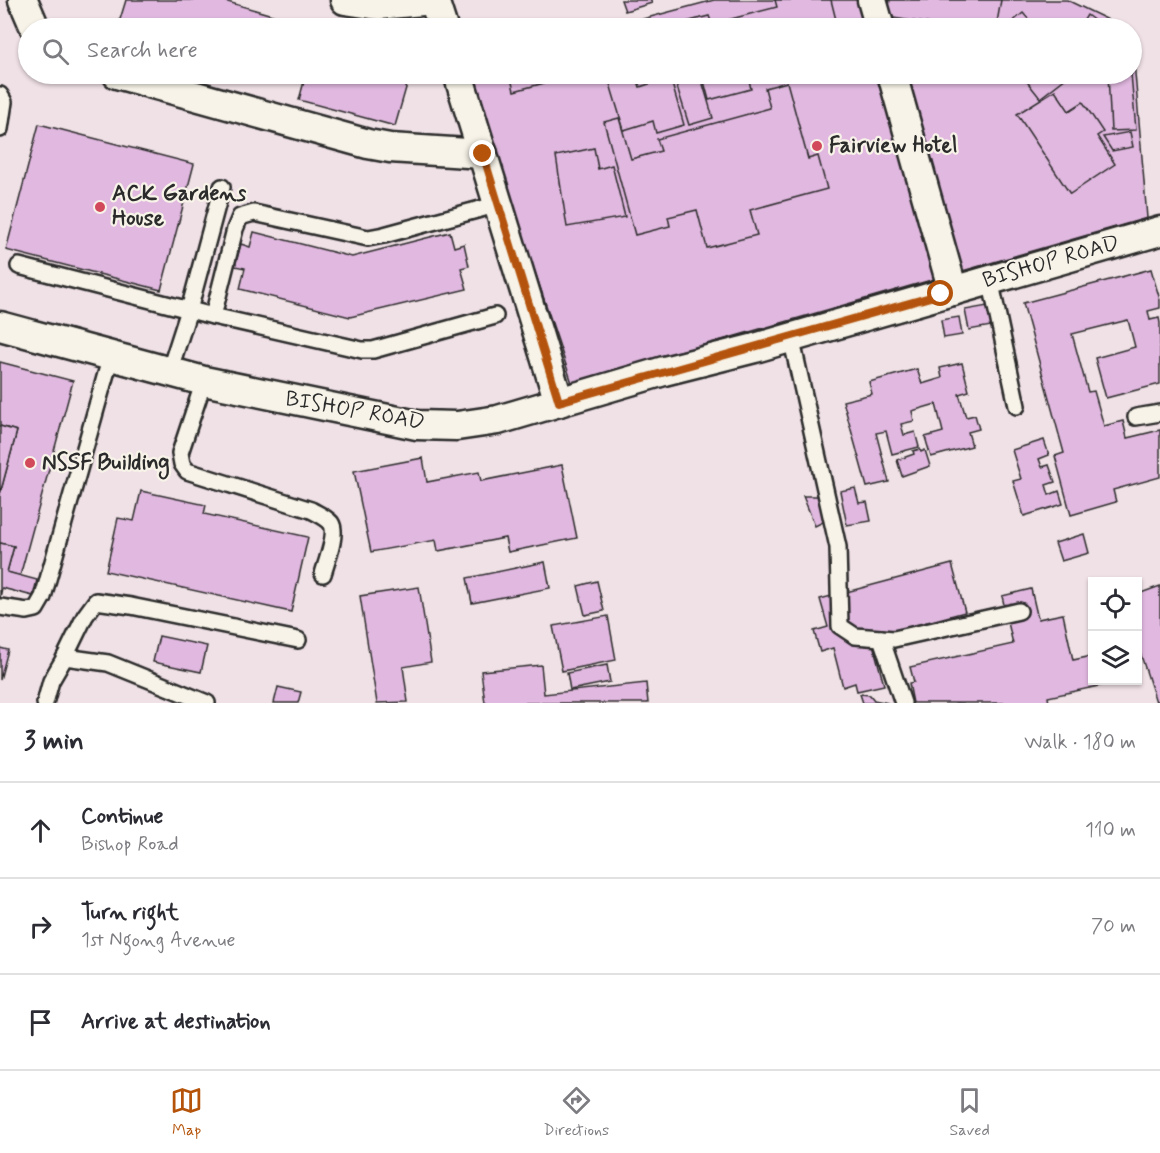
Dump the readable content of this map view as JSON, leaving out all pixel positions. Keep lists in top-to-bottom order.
{
  "streets": {
    "street": ["BISHOP ROAD"]
  },
  "places": ["Fairview Hotel", "ACK Gardens House", "NSSF Building"],
  "page": {
    "search": "Search here",
    "heading": ["3 min", "Walk · 180 m"],
    "list": [
      ["Continue", "Bishop Road", "110 m"],
      ["Turn right", "1st Ngong Avenue", "70 m"],
      "Arrive at destination"
    ],
    "nav": ["Map", "Directions", "Saved"]
  }
}
